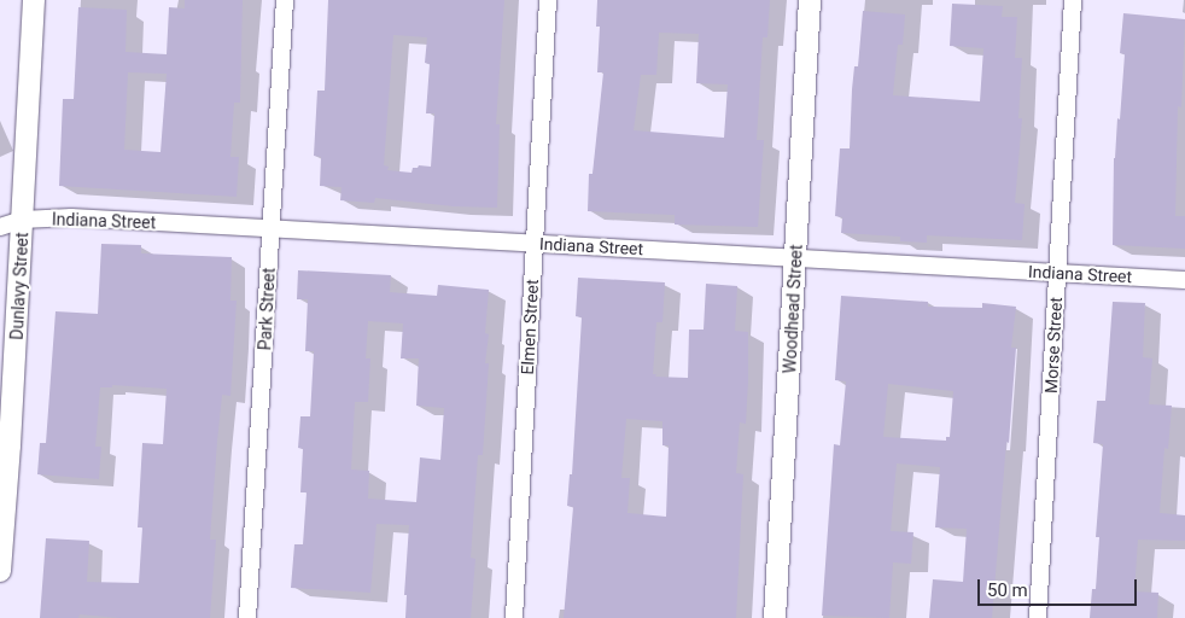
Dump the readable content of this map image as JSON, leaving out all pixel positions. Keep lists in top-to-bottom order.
{
  "streets": {
    "street": [
      "Indiana Street",
      "Dunlavy Street",
      "Park Street",
      "Woodhead Street",
      "Elmen Street",
      "Morse Street"
    ]
  },
  "crossings": [
    ["Indiana Street", "Dunlavy Street"],
    ["Indiana Street", "Park Street"],
    ["Indiana Street", "Woodhead Street"],
    ["Indiana Street", "Elmen Street"],
    ["Indiana Street", "Morse Street"]
  ],
  "scale_bar": "50 m"
}
